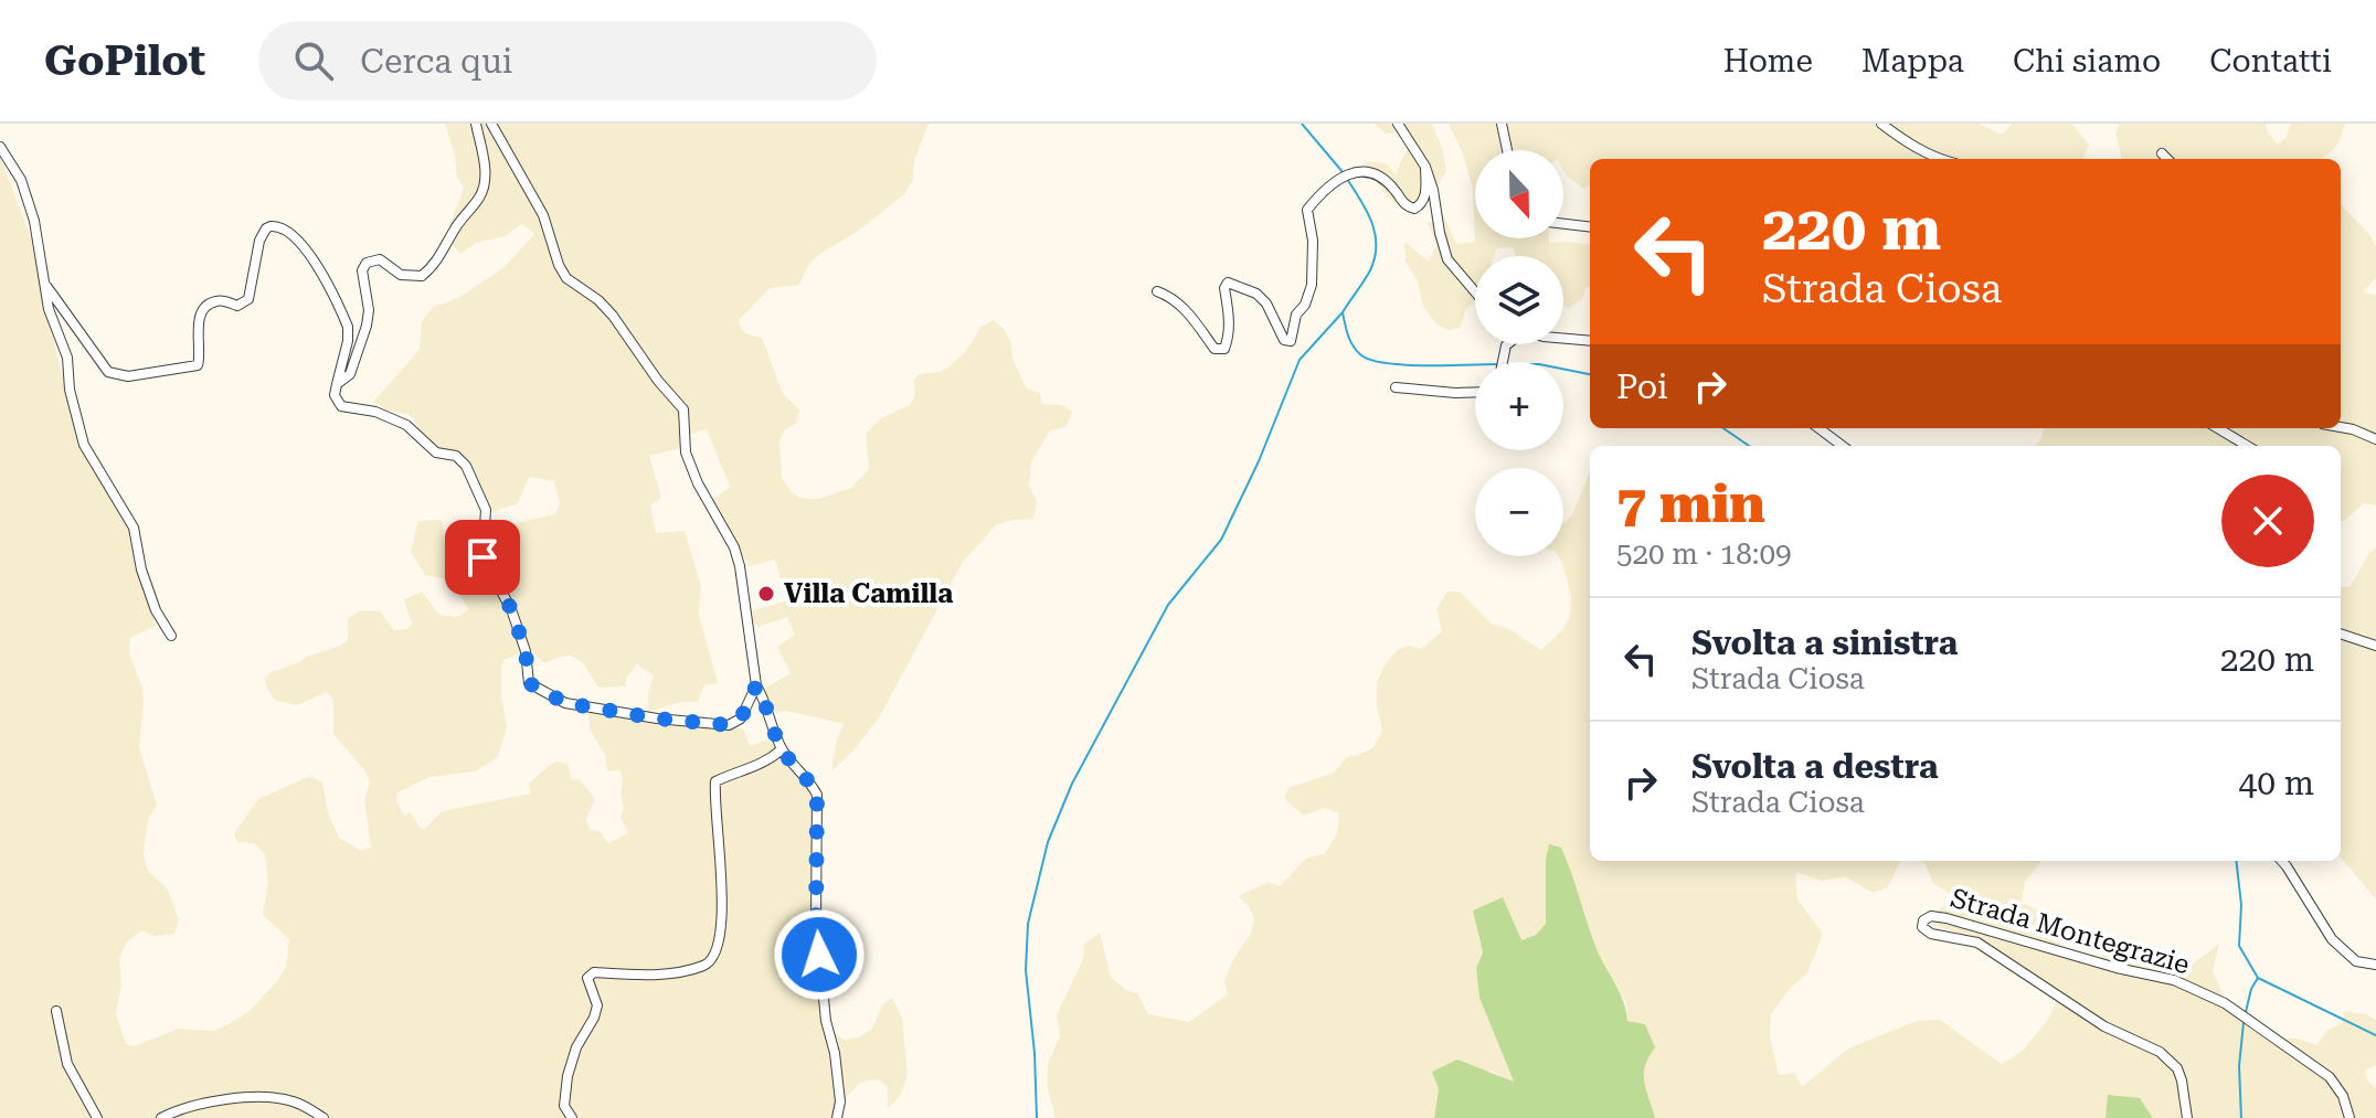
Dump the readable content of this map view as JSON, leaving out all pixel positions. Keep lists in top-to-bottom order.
{
  "streets": {
    "street": ["Strada Montegrazie"]
  },
  "places": ["Villa Camilla"],
  "north": "bottom",
  "page": {
    "header": "GoPilot",
    "search": "Cerca qui",
    "nav": [
      "Home",
      "Mappa",
      "Chi siamo",
      "Contatti"
    ],
    "map_buttons": ["+", "−"],
    "turn": ["220 m", "Strada Ciosa"],
    "then": "Poi",
    "heading": ["7 min", "520 m · 18:09"],
    "list": [
      {
        "name": "Svolta a sinistra",
        "note": "Strada Ciosa",
        "value": "220 m"
      },
      {
        "name": "Svolta a destra",
        "note": "Strada Ciosa",
        "value": "40 m"
      }
    ]
  }
}
